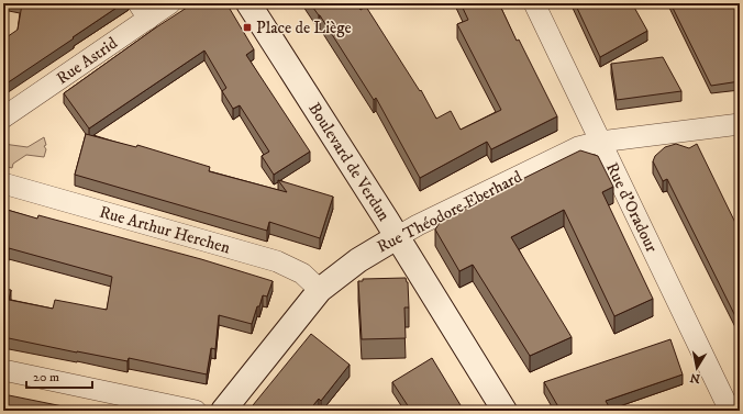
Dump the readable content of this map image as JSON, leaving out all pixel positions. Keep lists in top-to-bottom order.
{
  "streets": {
    "street": [
      "Rue Astrid",
      "Boulevard de Verdun",
      "Rue d'Oradour",
      "Rue Théodore Eberhard",
      "Rue Arthur Herchen"
    ]
  },
  "crossings": [
    ["Boulevard de Verdun", "Rue Théodore Eberhard"],
    ["Rue d'Oradour", "Rue Théodore Eberhard"],
    ["Rue Théodore Eberhard", "Rue Arthur Herchen"]
  ],
  "places": {
    "transit": ["Place de Liège"]
  },
  "scale_bar": "20 m",
  "north": "bottom"
}
